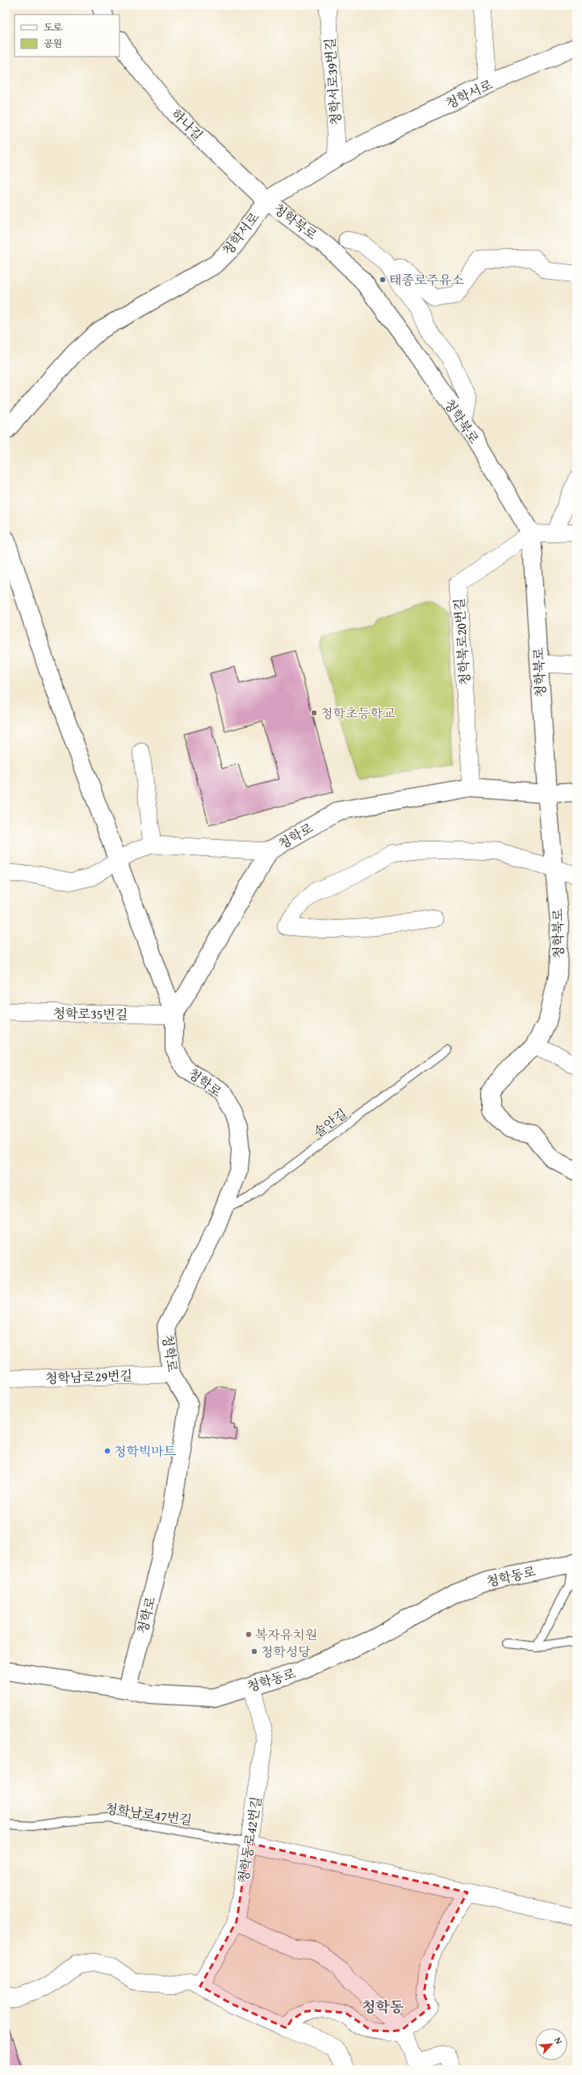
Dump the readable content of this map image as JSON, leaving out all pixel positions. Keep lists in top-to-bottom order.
{
  "streets": {
    "street": [
      "청학서로39번길",
      "청학서로",
      "하나길",
      "청학북로",
      "청학북로20번길",
      "청학로",
      "청학로35번길",
      "청학남로29번길",
      "청학동로",
      "청학동로42번길"
    ],
    "lane": ["솔안길", "청학남로47번길"]
  },
  "crossings": [
    ["청학서로39번길", "청학서로"],
    ["청학서로", "하나길"],
    ["청학서로", "청학북로"],
    ["하나길", "청학북로"],
    ["청학북로", "청학북로20번길"],
    ["청학북로", "청학로"],
    ["청학북로20번길", "청학로"],
    ["청학로", "청학로35번길"],
    ["청학로", "솔안길"],
    ["청학로", "청학남로29번길"],
    ["청학로", "청학동로"],
    ["청학동로", "청학동로42번길"],
    ["청학남로47번길", "청학동로42번길"]
  ],
  "districts": ["청학동"],
  "places": [
    "태종로주유소",
    "청학초등학교",
    "청학빅마트",
    "복자유치원",
    "청학성당"
  ],
  "legend": ["도로", "공원"],
  "north": "top right"
}
